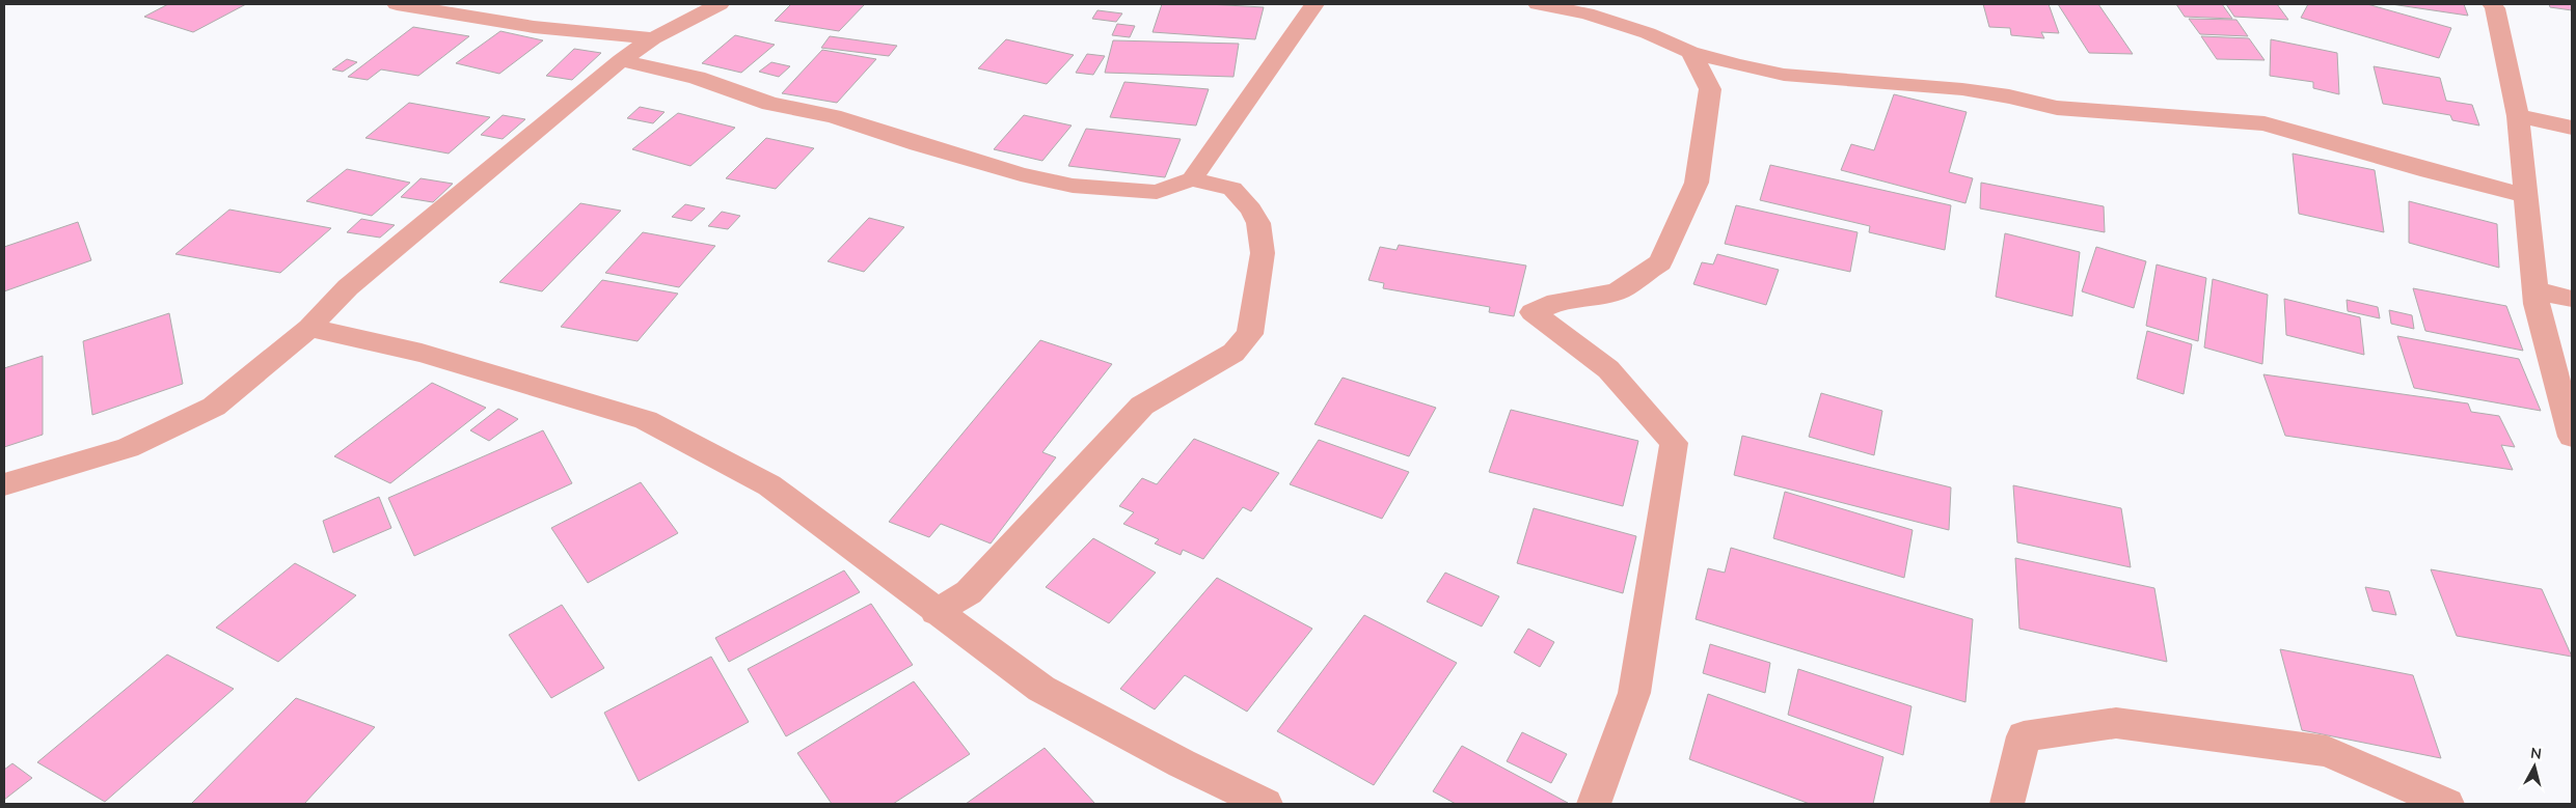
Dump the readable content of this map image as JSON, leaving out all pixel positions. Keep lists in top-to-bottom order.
{
  "north": "top"
}
